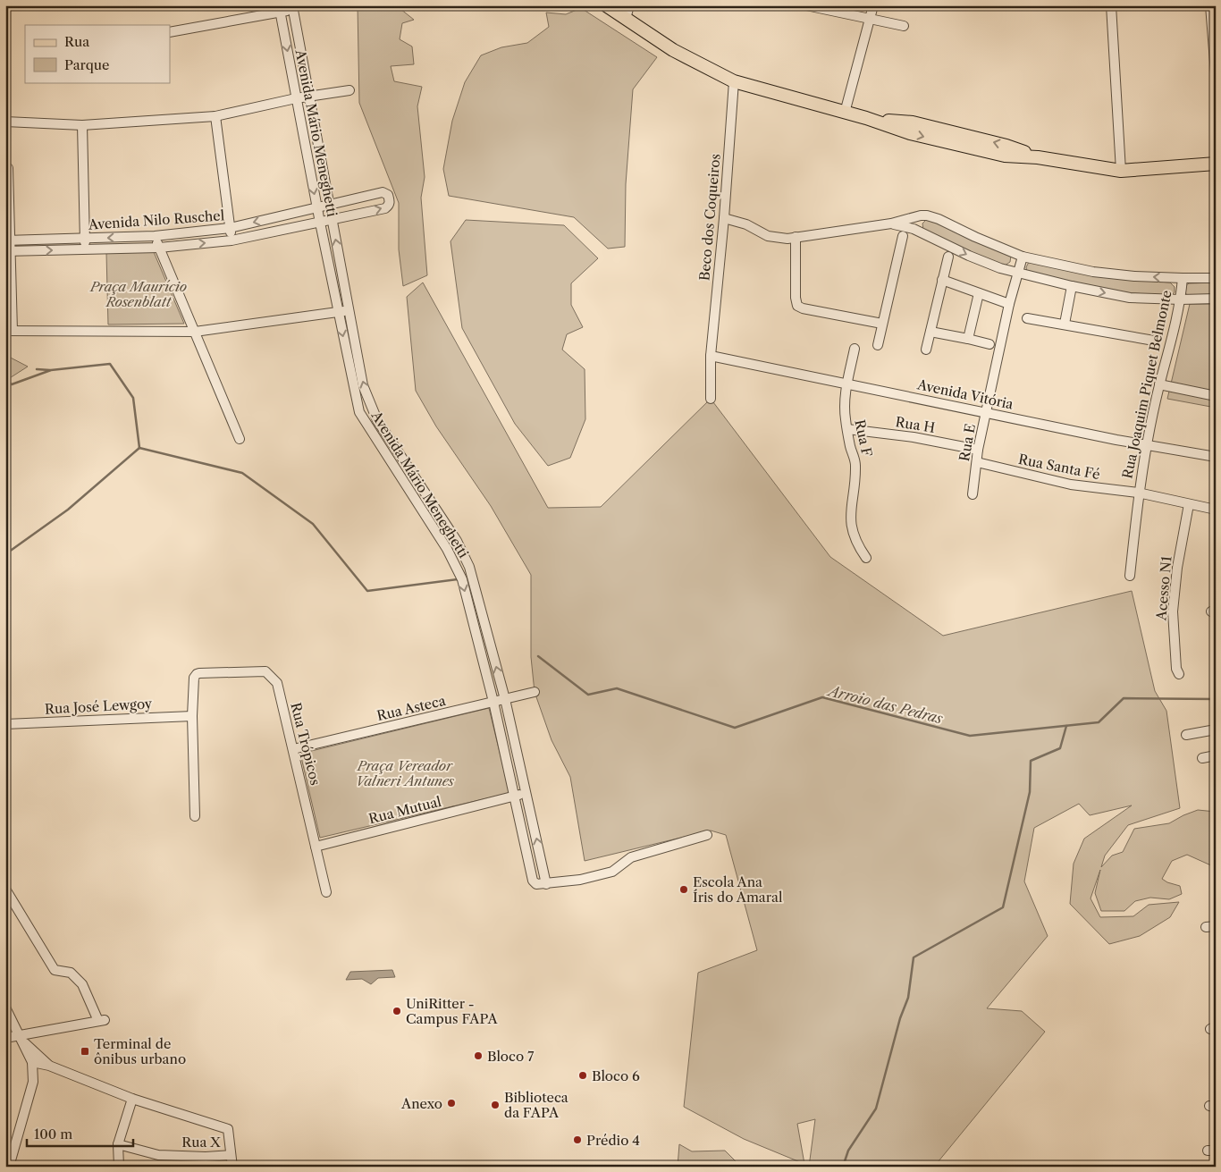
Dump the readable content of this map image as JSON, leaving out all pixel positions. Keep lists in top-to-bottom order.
{
  "streets": {
    "street": [
      "Avenida Mário Meneghetti",
      "Beco dos Coqueiros",
      "Avenida Nilo Ruschel",
      "Rua Joaquim Piquet Belmonte",
      "Avenida Vitória",
      "Rua H",
      "Rua F",
      "Rua E",
      "Rua Santa Fé",
      "Acesso N1",
      "Rua José Lewgoy",
      "Rua Asteca",
      "Rua Trópicos",
      "Rua Mutual",
      "Rua X"
    ]
  },
  "crossings": [
    ["Avenida Mário Meneghetti", "Avenida Nilo Ruschel"],
    ["Avenida Mário Meneghetti", "Rua Asteca"],
    ["Avenida Mário Meneghetti", "Rua Mutual"],
    ["Beco dos Coqueiros", "Avenida Vitória"],
    ["Rua Joaquim Piquet Belmonte", "Avenida Vitória"],
    ["Rua Joaquim Piquet Belmonte", "Rua Santa Fé"],
    ["Avenida Vitória", "Rua F"],
    ["Avenida Vitória", "Rua E"],
    ["Rua H", "Rua F"],
    ["Rua H", "Rua E"],
    ["Rua E", "Rua Santa Fé"],
    ["Rua Santa Fé", "Acesso N1"],
    ["Rua José Lewgoy", "Rua Trópicos"],
    ["Rua Asteca", "Rua Trópicos"],
    ["Rua Trópicos", "Rua Mutual"]
  ],
  "water": ["Arroio das Pedras"],
  "parks": ["Praça Maurício Rosenblatt", "Praça Vereador Valneri Antunes"],
  "places": {
    "other": [
      "Escola Ana Íris do Amaral",
      "UniRitter - Campus FAPA",
      "Bloco 7",
      "Bloco 6",
      "Anexo",
      "Biblioteca da FAPA",
      "Prédio 4"
    ],
    "transit": ["Terminal de ônibus urbano"]
  },
  "legend": ["Rua", "Parque"],
  "scale_bar": "100 m"
}
